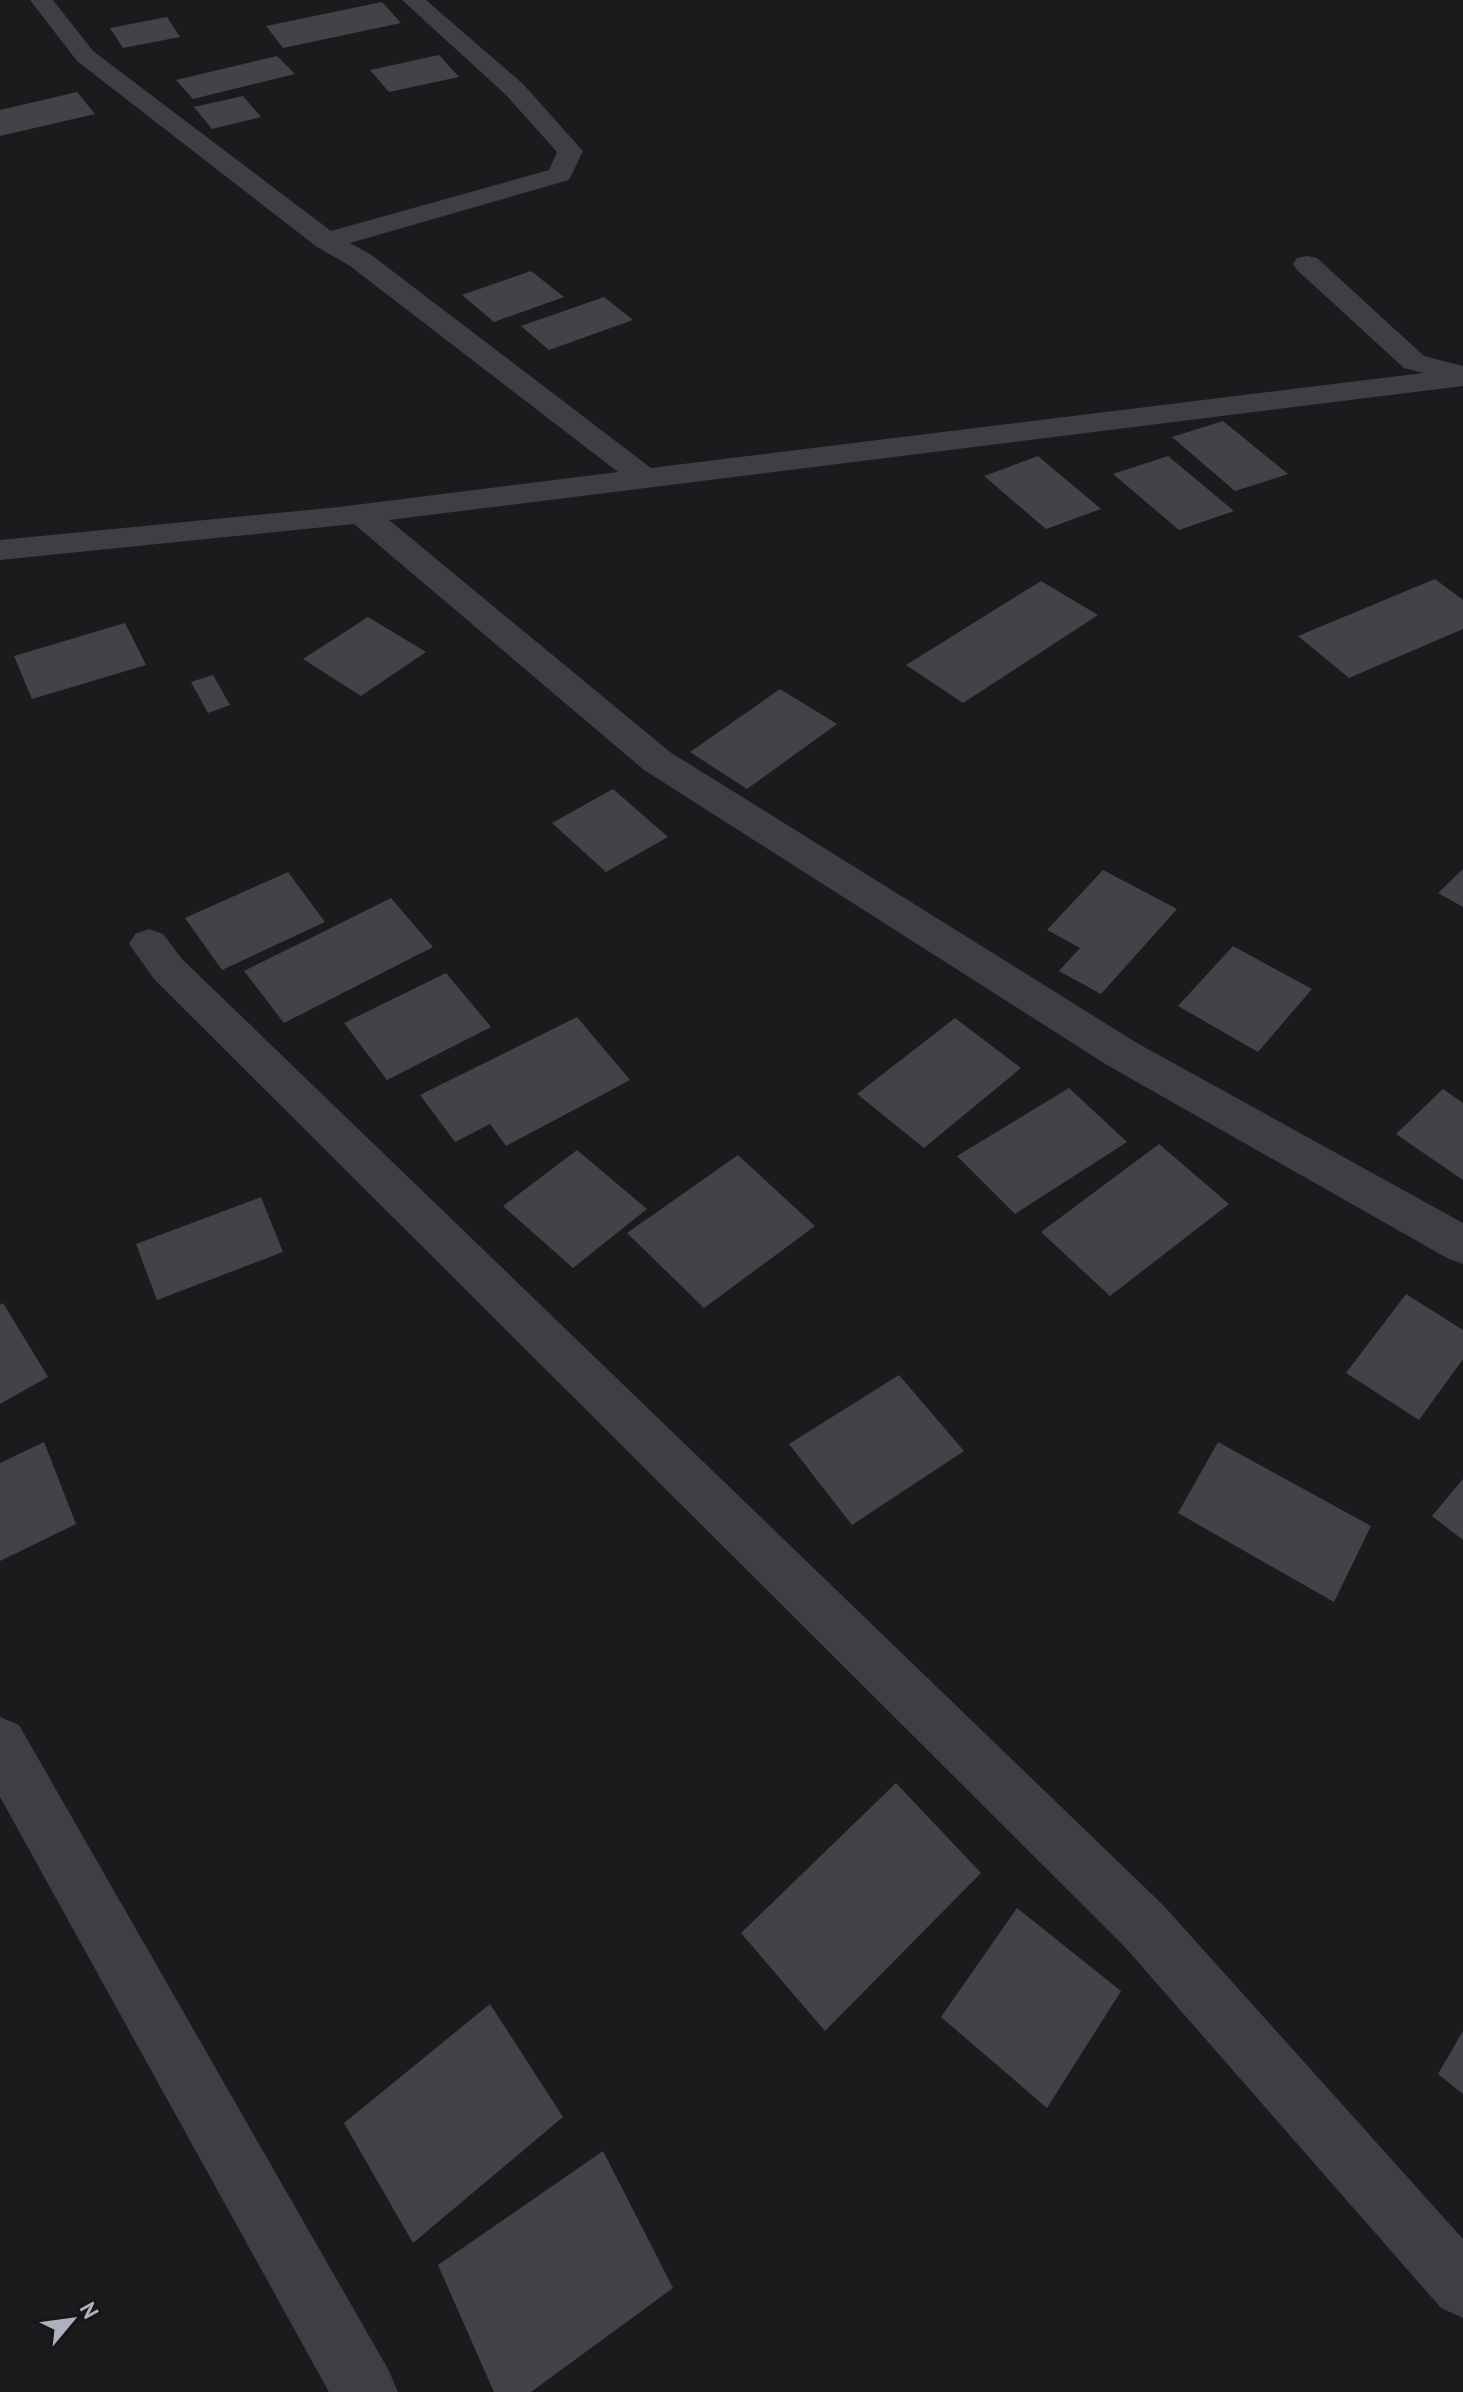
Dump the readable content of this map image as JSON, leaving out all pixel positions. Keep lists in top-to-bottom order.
{
  "north": "top right"
}
